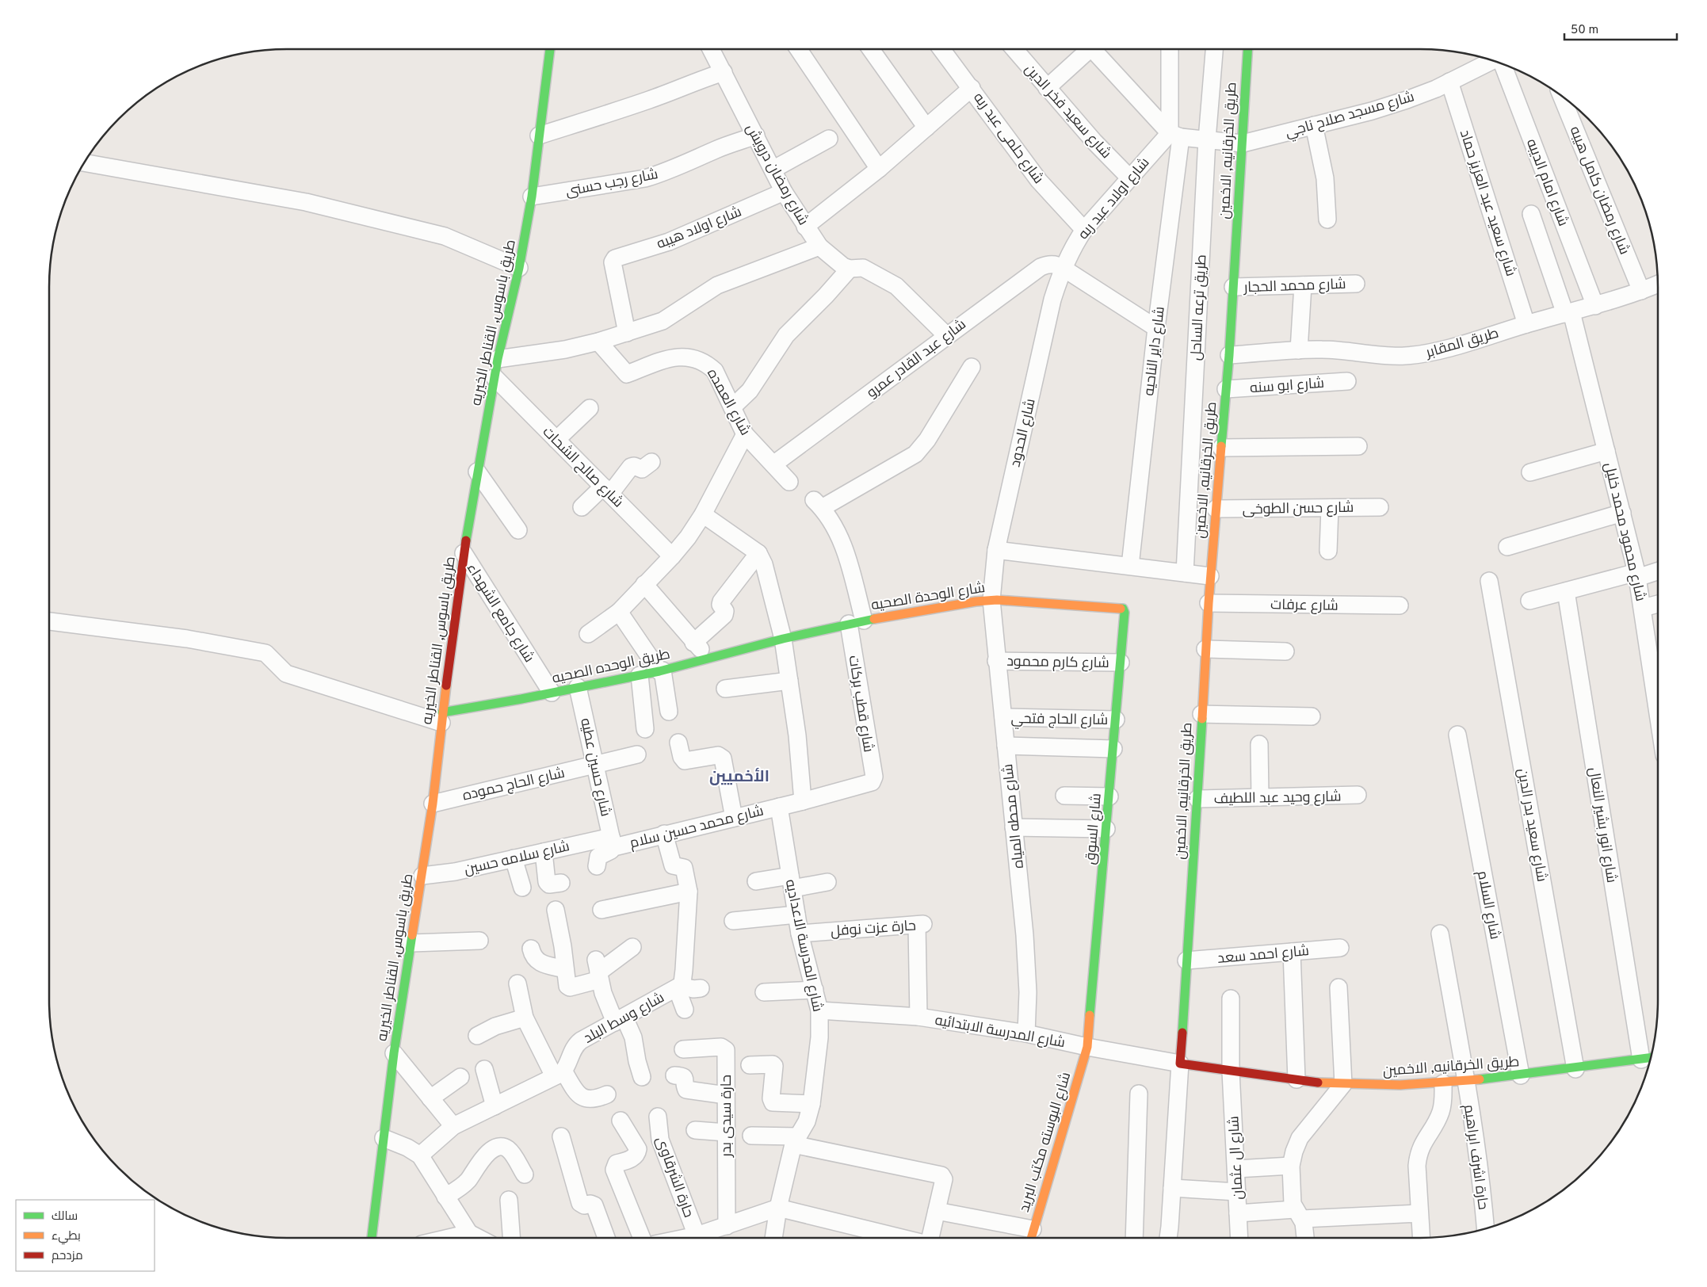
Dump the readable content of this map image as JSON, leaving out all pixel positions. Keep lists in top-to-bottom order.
{
  "streets": {
    "street": [
      "شارع سعيد فخر الدين",
      "شارع مسجد صلاح ناجي",
      "شارع حلمى عبد ربه",
      "طريق الخرقانيه, الاخمين",
      "شارع رمضان درويش",
      "شارع رجب حسنى",
      "شارع امام الديبه",
      "شارع رمضان كامل هيبه",
      "شارع اولاد عبد ربه",
      "شارع سعيد عبد العزيز حماد",
      "شارع اولاد هيبه",
      "شارع محمد الحجار",
      "طريق ترعه الساحل",
      "طريق باسوس, القناطر الخيريه",
      "طريق المقابر",
      "شارع داير الناحيه",
      "شارع عبد القادر عمرو",
      "شارع ابو سنه",
      "شارع العمده",
      "شارع الحدود",
      "شارع صالح الشحات",
      "شارع حسن الطوخى",
      "شارع محمود محمد خليل",
      "شارع الوحدة الصحيه",
      "شارع عرفات",
      "شارع جامع الشهداء",
      "شارع كارم محمود",
      "طريق الوحده الصحيه",
      "شارع قطب بركات",
      "شارع الحاج فتحي",
      "شارع حسين عطيه",
      "شارع الحاج حموده",
      "شارع وحيد عبد اللطيف",
      "شارع محطه المياه",
      "شارع سعيد بدر الدين",
      "شارع انور بشير النعال",
      "شارع محمد حسين سلام",
      "شارع السوق",
      "شارع سلامه حسين",
      "شارع السلام",
      "حارة عزت نوفل",
      "شارع المدرسة الاعداديه",
      "شارع احمد سعد",
      "شارع وسط البلد",
      "شارع المدرسة الابتدائيه",
      "حارة سيدى بدر",
      "شارع البوسته مكتب البريد",
      "حارة اشرف ابراهيم",
      "شارع ال عثمان",
      "حارة الشرقاوى"
    ]
  },
  "crossings": [
    ["شارع سعيد فخر الدين", "شارع اولاد عبد ربه"],
    ["شارع مسجد صلاح ناجي", "طريق الخرقانيه, الاخمين"],
    ["شارع مسجد صلاح ناجي", "شارع سعيد عبد العزيز حماد"],
    ["شارع حلمى عبد ربه", "شارع اولاد عبد ربه"],
    ["طريق الخرقانيه, الاخمين", "شارع محمد الحجار"],
    ["طريق الخرقانيه, الاخمين", "طريق المقابر"],
    ["طريق الخرقانيه, الاخمين", "شارع ابو سنه"],
    ["طريق الخرقانيه, الاخمين", "شارع حسن الطوخى"],
    ["طريق الخرقانيه, الاخمين", "شارع عرفات"],
    ["طريق الخرقانيه, الاخمين", "شارع وحيد عبد اللطيف"],
    ["طريق الخرقانيه, الاخمين", "شارع سعيد بدر الدين"],
    ["طريق الخرقانيه, الاخمين", "شارع انور بشير النعال"],
    ["طريق الخرقانيه, الاخمين", "شارع السلام"],
    ["طريق الخرقانيه, الاخمين", "شارع احمد سعد"],
    ["طريق الخرقانيه, الاخمين", "شارع المدرسة الابتدائيه"],
    ["طريق الخرقانيه, الاخمين", "حارة اشرف ابراهيم"],
    ["طريق الخرقانيه, الاخمين", "شارع ال عثمان"],
    ["شارع رمضان درويش", "شارع رجب حسنى"],
    ["شارع رمضان درويش", "شارع اولاد هيبه"],
    ["شارع رمضان درويش", "شارع عبد القادر عمرو"],
    ["شارع رجب حسنى", "طريق باسوس, القناطر الخيريه"],
    ["شارع امام الديبه", "طريق المقابر"],
    ["شارع رمضان كامل هيبه", "طريق المقابر"],
    ["شارع اولاد عبد ربه", "شارع داير الناحيه"],
    ["شارع اولاد عبد ربه", "شارع عبد القادر عمرو"],
    ["شارع اولاد عبد ربه", "شارع الحدود"],
    ["شارع سعيد عبد العزيز حماد", "طريق المقابر"],
    ["طريق باسوس, القناطر الخيريه", "شارع صالح الشحات"],
    ["طريق باسوس, القناطر الخيريه", "شارع جامع الشهداء"],
    ["طريق باسوس, القناطر الخيريه", "طريق الوحده الصحيه"],
    ["طريق باسوس, القناطر الخيريه", "شارع الحاج حموده"],
    ["طريق باسوس, القناطر الخيريه", "شارع سلامه حسين"],
    ["طريق المقابر", "شارع محمود محمد خليل"],
    ["شارع عبد القادر عمرو", "شارع العمده"],
    ["شارع عبد القادر عمرو", "شارع الحدود"],
    ["شارع الحدود", "شارع الوحدة الصحيه"],
    ["شارع الحدود", "شارع محطه المياه"],
    ["شارع الوحدة الصحيه", "طريق الوحده الصحيه"],
    ["شارع الوحدة الصحيه", "شارع قطب بركات"],
    ["شارع الوحدة الصحيه", "شارع محطه المياه"],
    ["شارع الوحدة الصحيه", "شارع السوق"],
    ["شارع جامع الشهداء", "طريق الوحده الصحيه"],
    ["شارع كارم محمود", "شارع محطه المياه"],
    ["شارع كارم محمود", "شارع السوق"],
    ["طريق الوحده الصحيه", "شارع حسين عطيه"],
    ["شارع قطب بركات", "شارع محمد حسين سلام"],
    ["شارع الحاج فتحي", "شارع محطه المياه"],
    ["شارع الحاج فتحي", "شارع السوق"],
    ["شارع حسين عطيه", "شارع الحاج حموده"],
    ["شارع حسين عطيه", "شارع محمد حسين سلام"],
    ["شارع حسين عطيه", "شارع سلامه حسين"],
    ["شارع محطه المياه", "شارع المدرسة الابتدائيه"],
    ["شارع محمد حسين سلام", "شارع سلامه حسين"],
    ["شارع محمد حسين سلام", "شارع المدرسة الاعداديه"],
    ["شارع محمد حسين سلام", "شارع وسط البلد"],
    ["شارع السوق", "شارع المدرسة الابتدائيه"],
    ["شارع السوق", "شارع البوسته مكتب البريد"],
    ["حارة عزت نوفل", "شارع المدرسة الاعداديه"],
    ["حارة عزت نوفل", "شارع المدرسة الابتدائيه"],
    ["شارع المدرسة الاعداديه", "شارع المدرسة الابتدائيه"],
    ["شارع المدرسة الابتدائيه", "شارع البوسته مكتب البريد"]
  ],
  "districts": ["الأخميين"],
  "legend": ["سالك", "بطيء", "مزدحم"],
  "scale_bar": "50 m"
}
